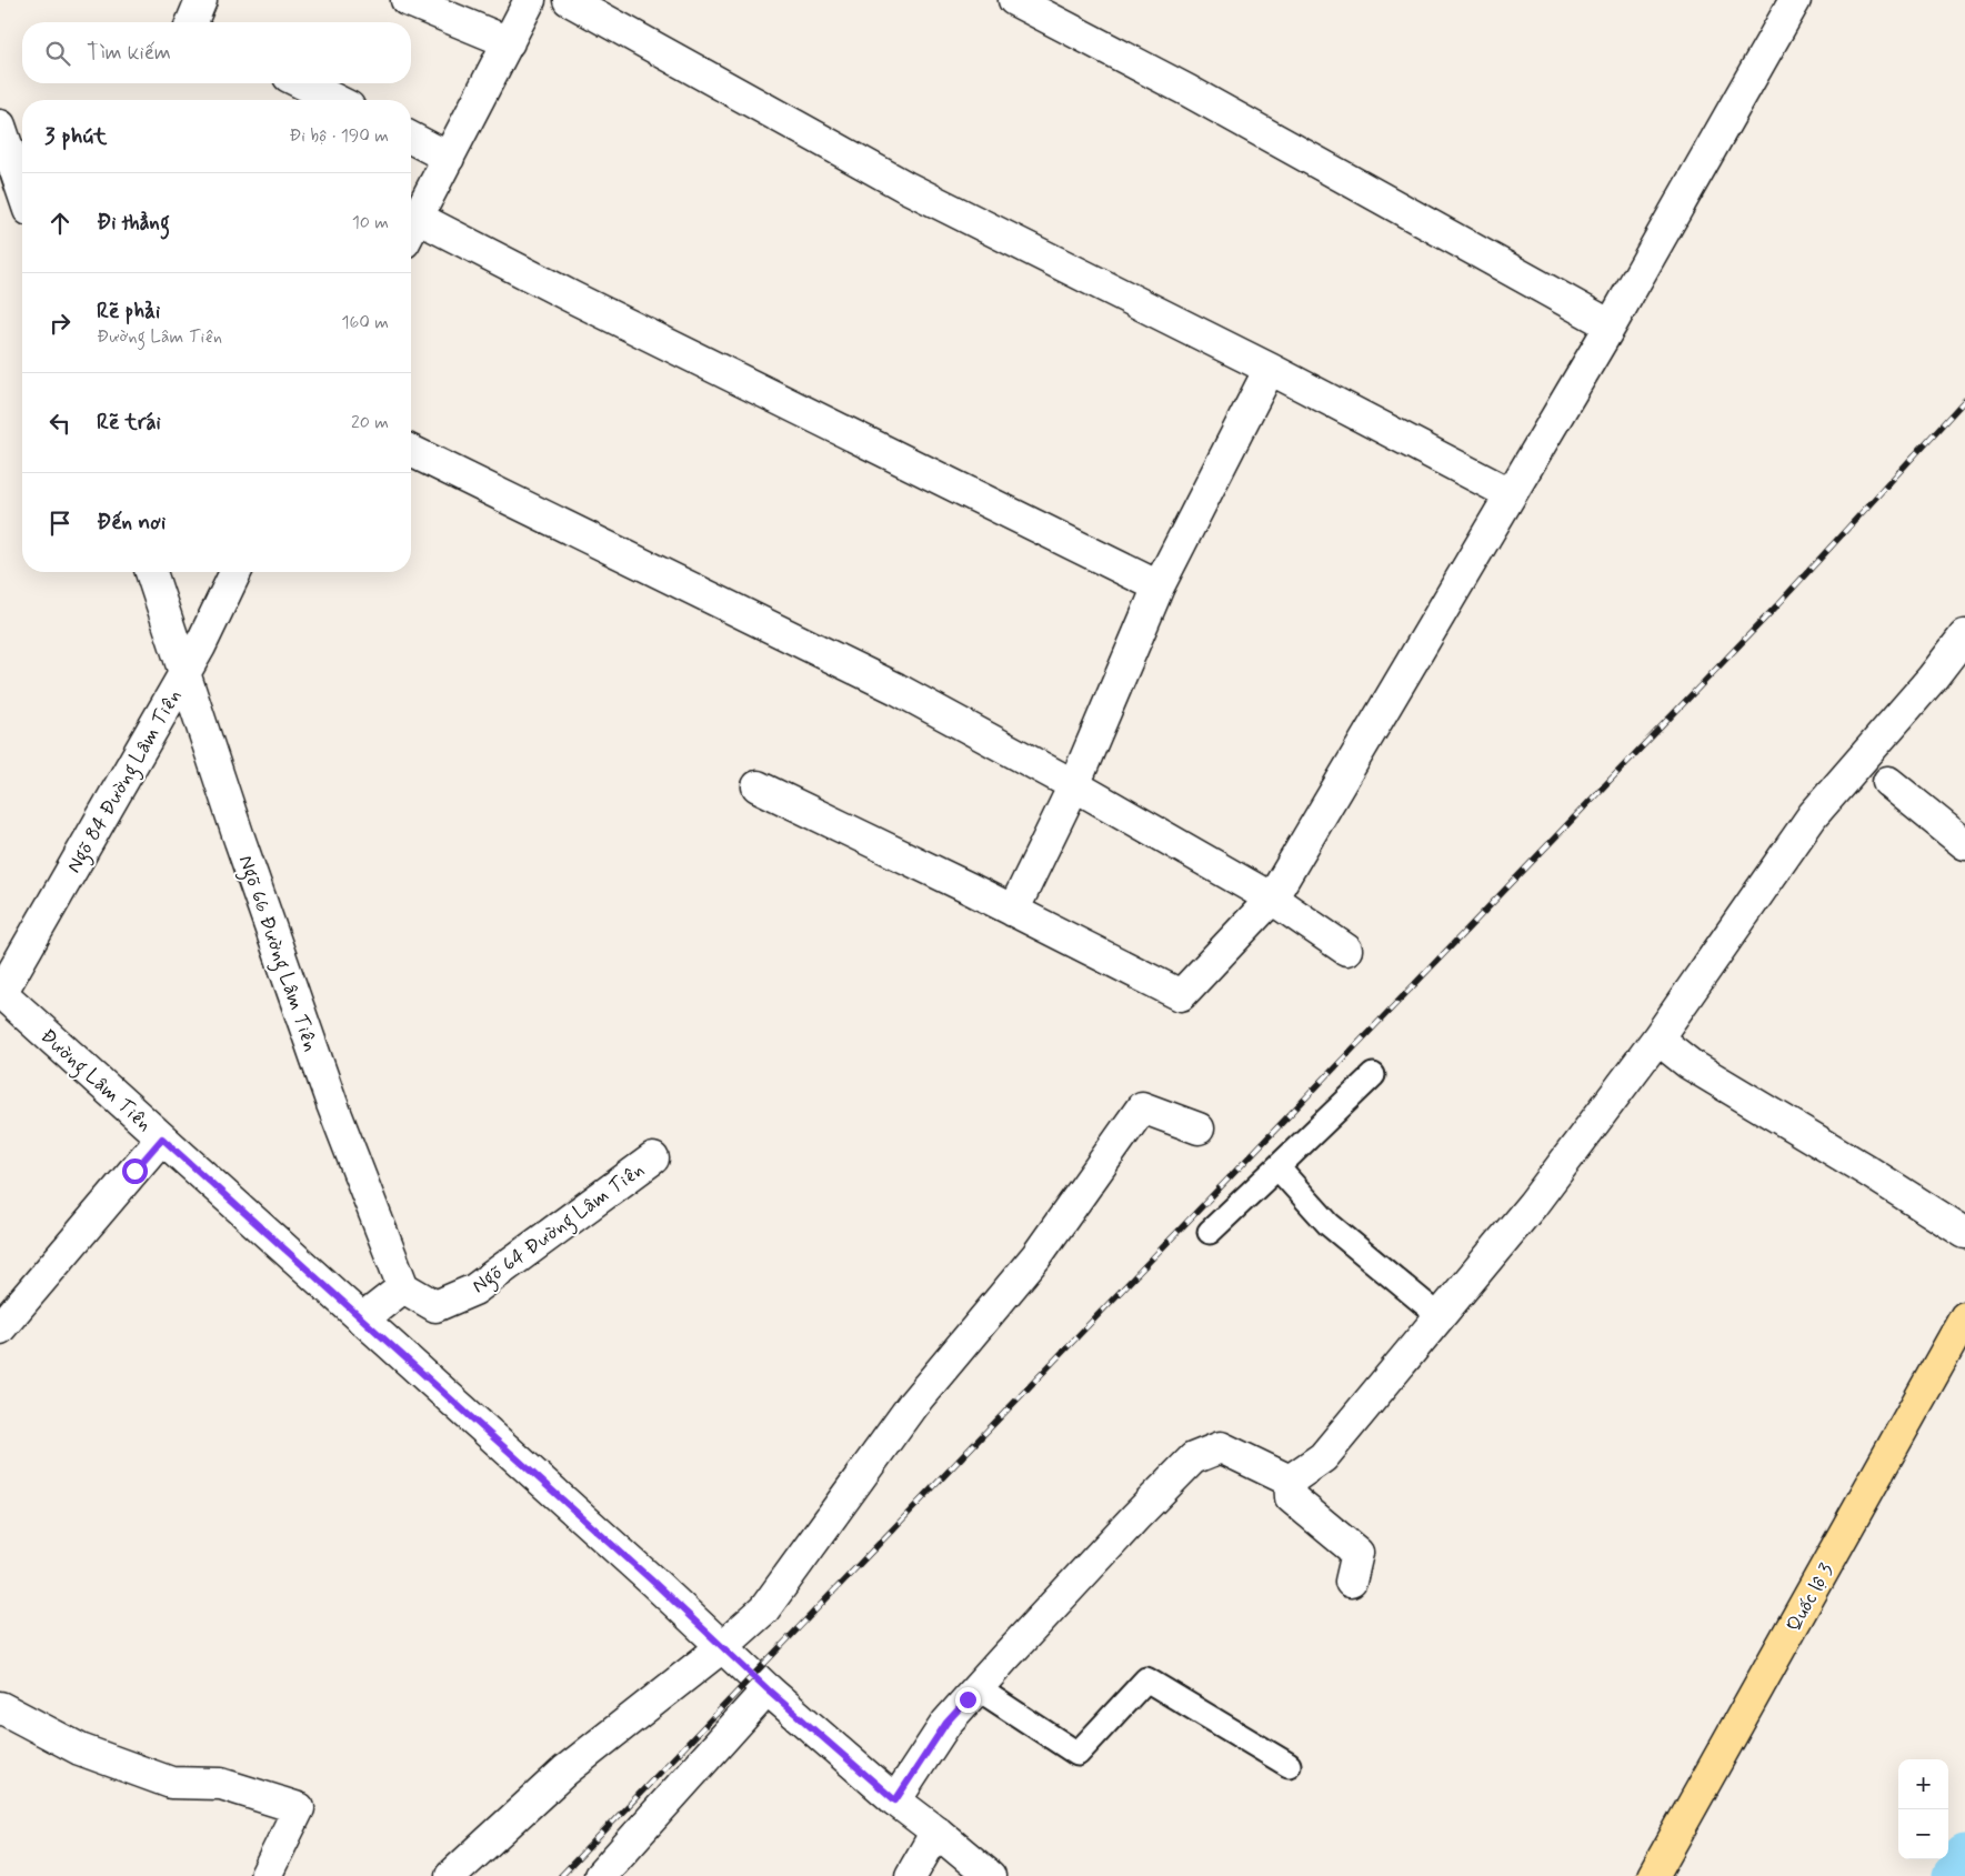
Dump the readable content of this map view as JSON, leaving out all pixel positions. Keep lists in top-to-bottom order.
{
  "streets": {
    "highway": ["Quốc lộ 3"],
    "street": [
      "Ngõ 84 Đường Lâm Tiên",
      "Ngõ 66 Đường Lâm Tiên",
      "Đường Lâm Tiên",
      "Ngõ 64 Đường Lâm Tiên"
    ]
  },
  "crossings": [
    ["Ngõ 84 Đường Lâm Tiên", "Ngõ 66 Đường Lâm Tiên"],
    ["Ngõ 84 Đường Lâm Tiên", "Đường Lâm Tiên"],
    ["Ngõ 66 Đường Lâm Tiên", "Ngõ 64 Đường Lâm Tiên"]
  ],
  "page": {
    "search": "Tìm kiếm",
    "heading": ["3 phút", "Đi bộ · 190 m"],
    "list": [
      ["Đi thẳng", "10 m"],
      ["Rẽ phải", "Đường Lâm Tiên", "160 m"],
      ["Rẽ trái", "20 m"],
      "Đến nơi"
    ],
    "map_buttons": ["+", "−"]
  }
}
